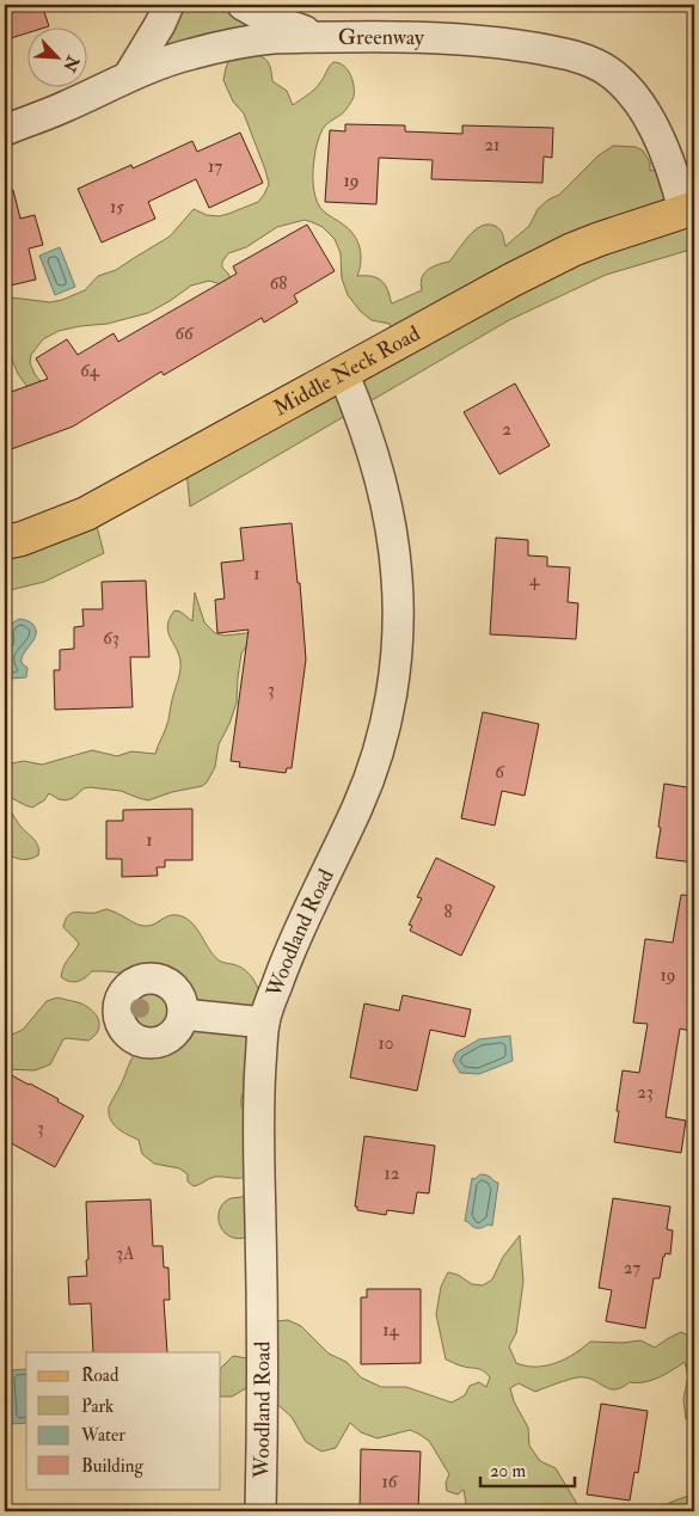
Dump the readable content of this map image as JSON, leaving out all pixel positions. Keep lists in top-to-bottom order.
{
  "streets": {
    "main road": ["Middle Neck Road"],
    "street": ["Greenway", "Woodland Road"]
  },
  "crossings": [
    ["Greenway", "Middle Neck Road"],
    ["Middle Neck Road", "Woodland Road"]
  ],
  "house_numbers": [
    "21",
    "17",
    "19",
    "15",
    "68",
    "66",
    "64",
    "2",
    "1",
    "4",
    "63",
    "3",
    "6",
    "1",
    "8",
    "19",
    "10",
    "23",
    "3",
    "12",
    "3A",
    "27",
    "14",
    "16"
  ],
  "legend": [
    "Road",
    "Park",
    "Water",
    "Building"
  ],
  "scale_bar": "20 m",
  "north": "bottom right"
}
